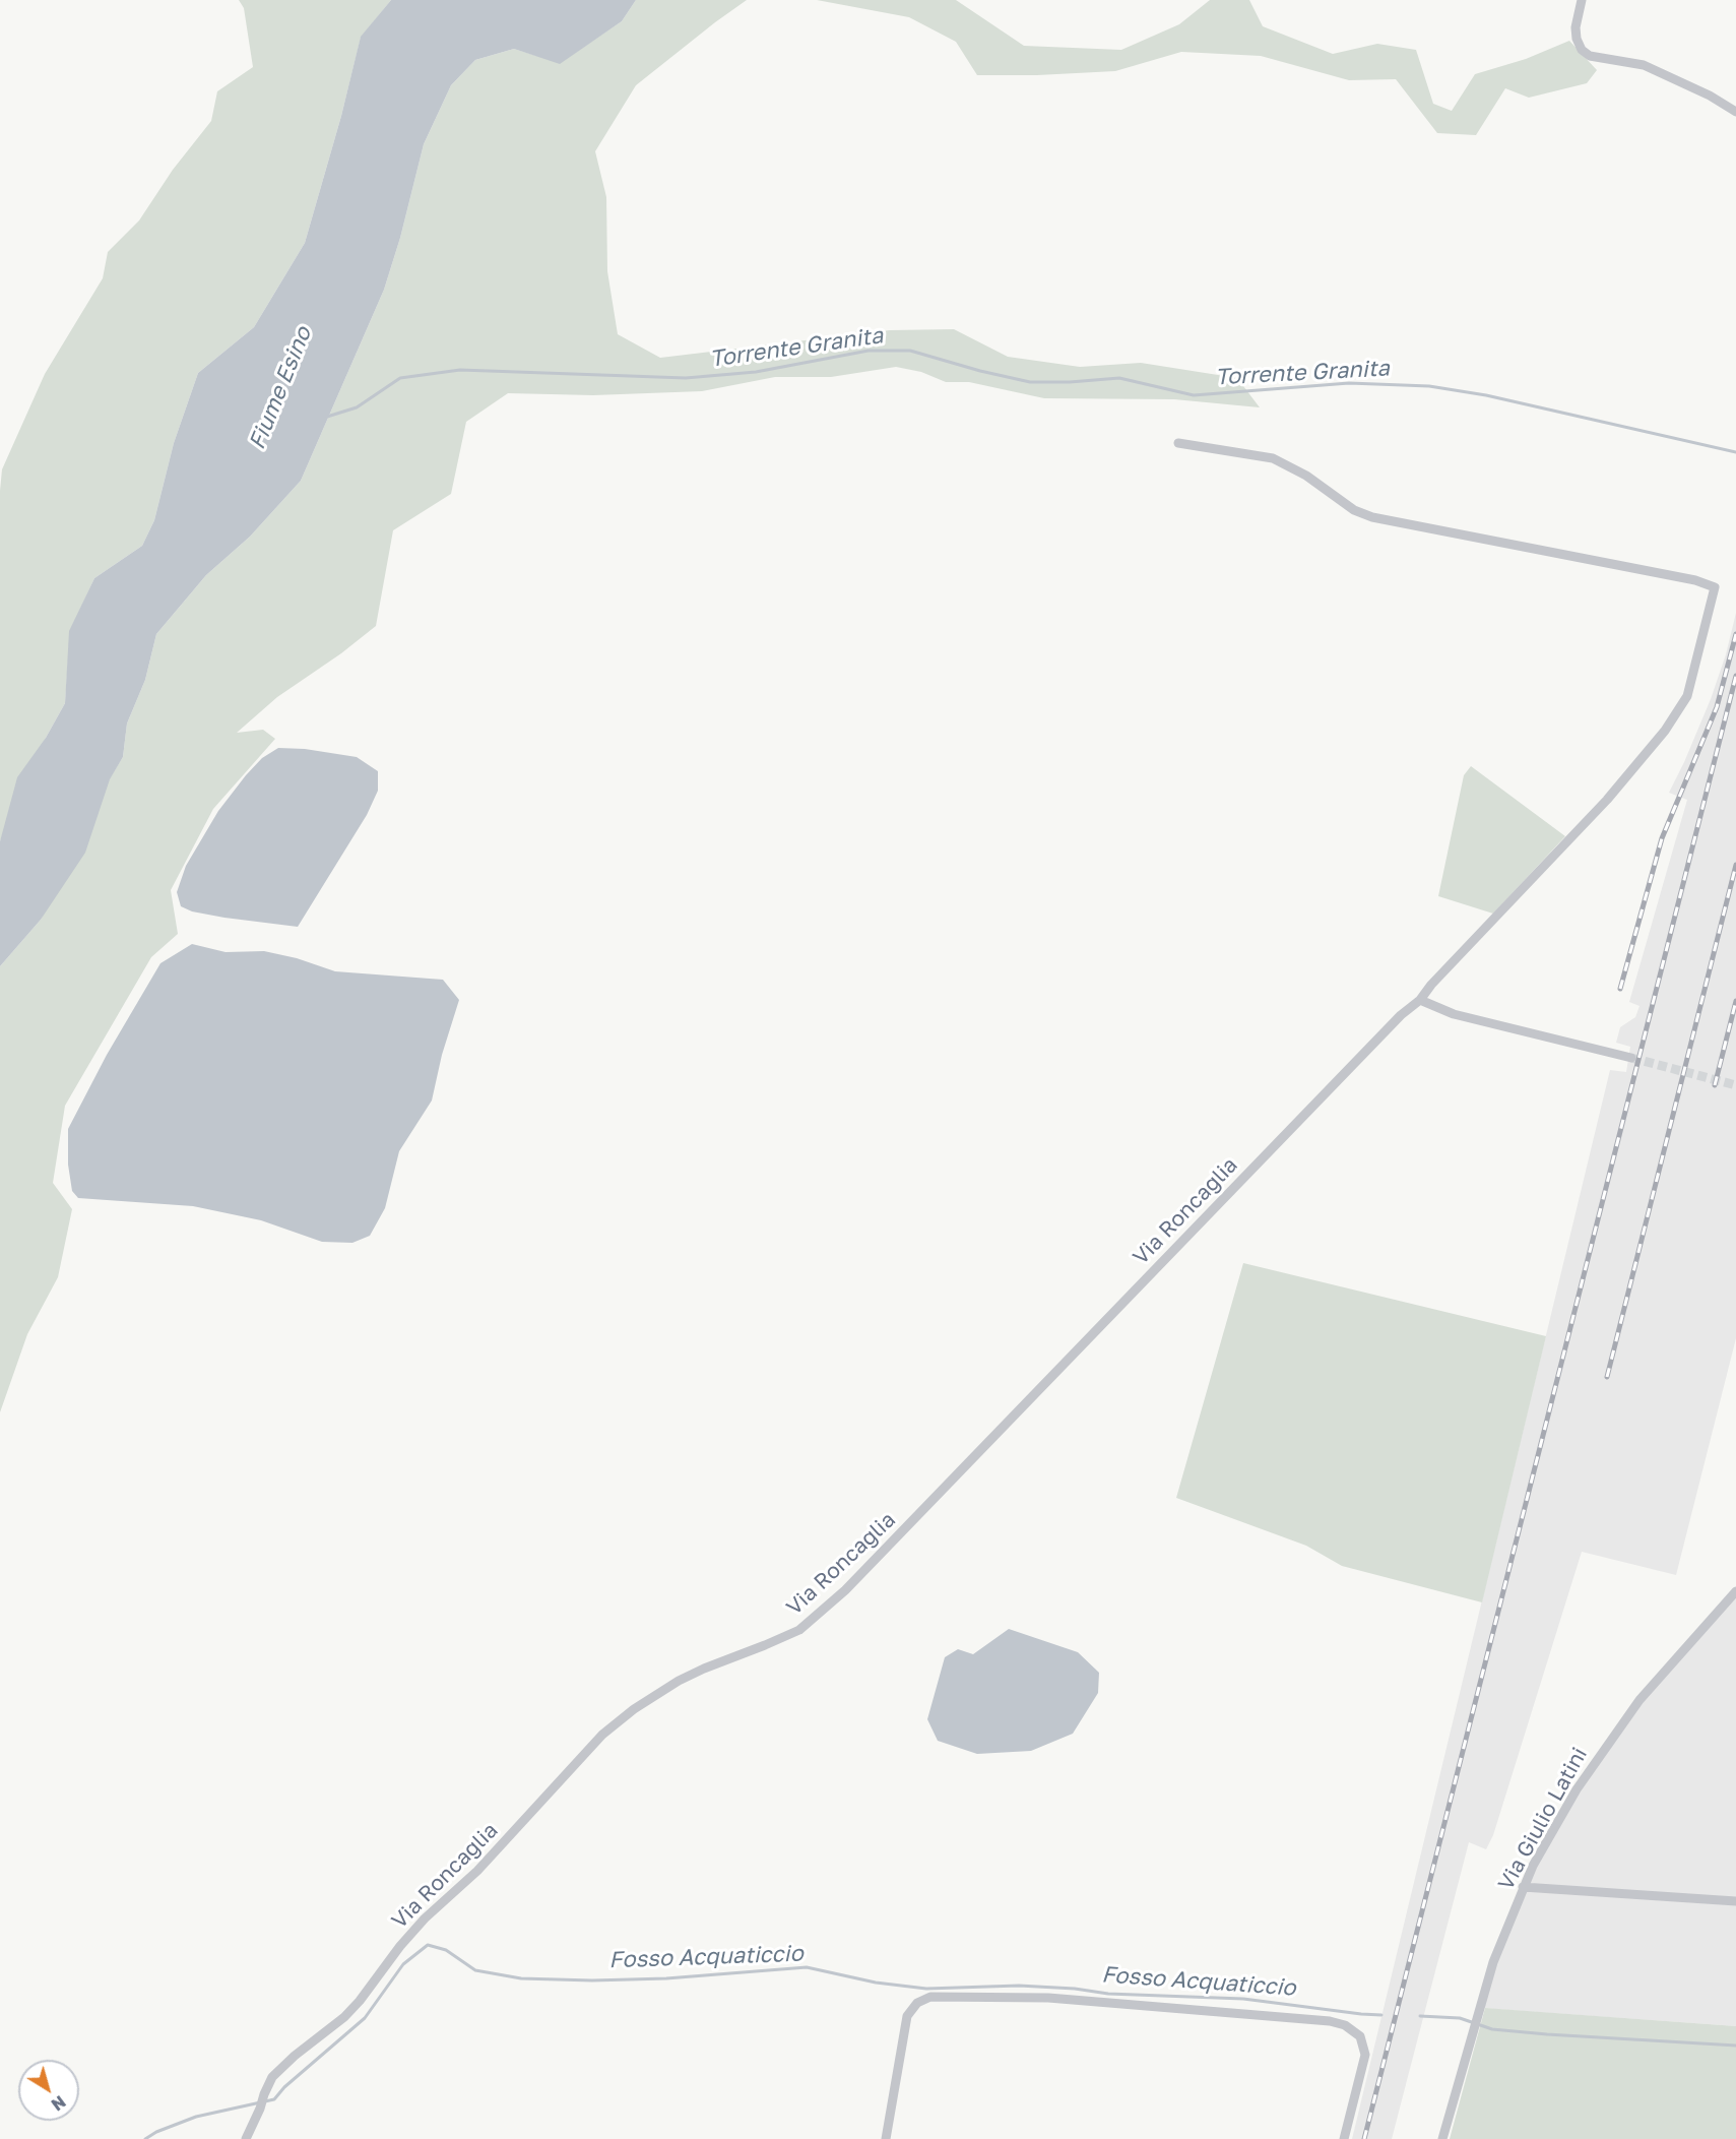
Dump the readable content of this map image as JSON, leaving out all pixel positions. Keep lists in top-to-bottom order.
{
  "streets": {
    "street": ["Via Roncaglia", "Via Giulio Latini"]
  },
  "water": ["Torrente Granita", "Fiume Esino", "Fosso Acquaticcio"],
  "north": "bottom right"
}
